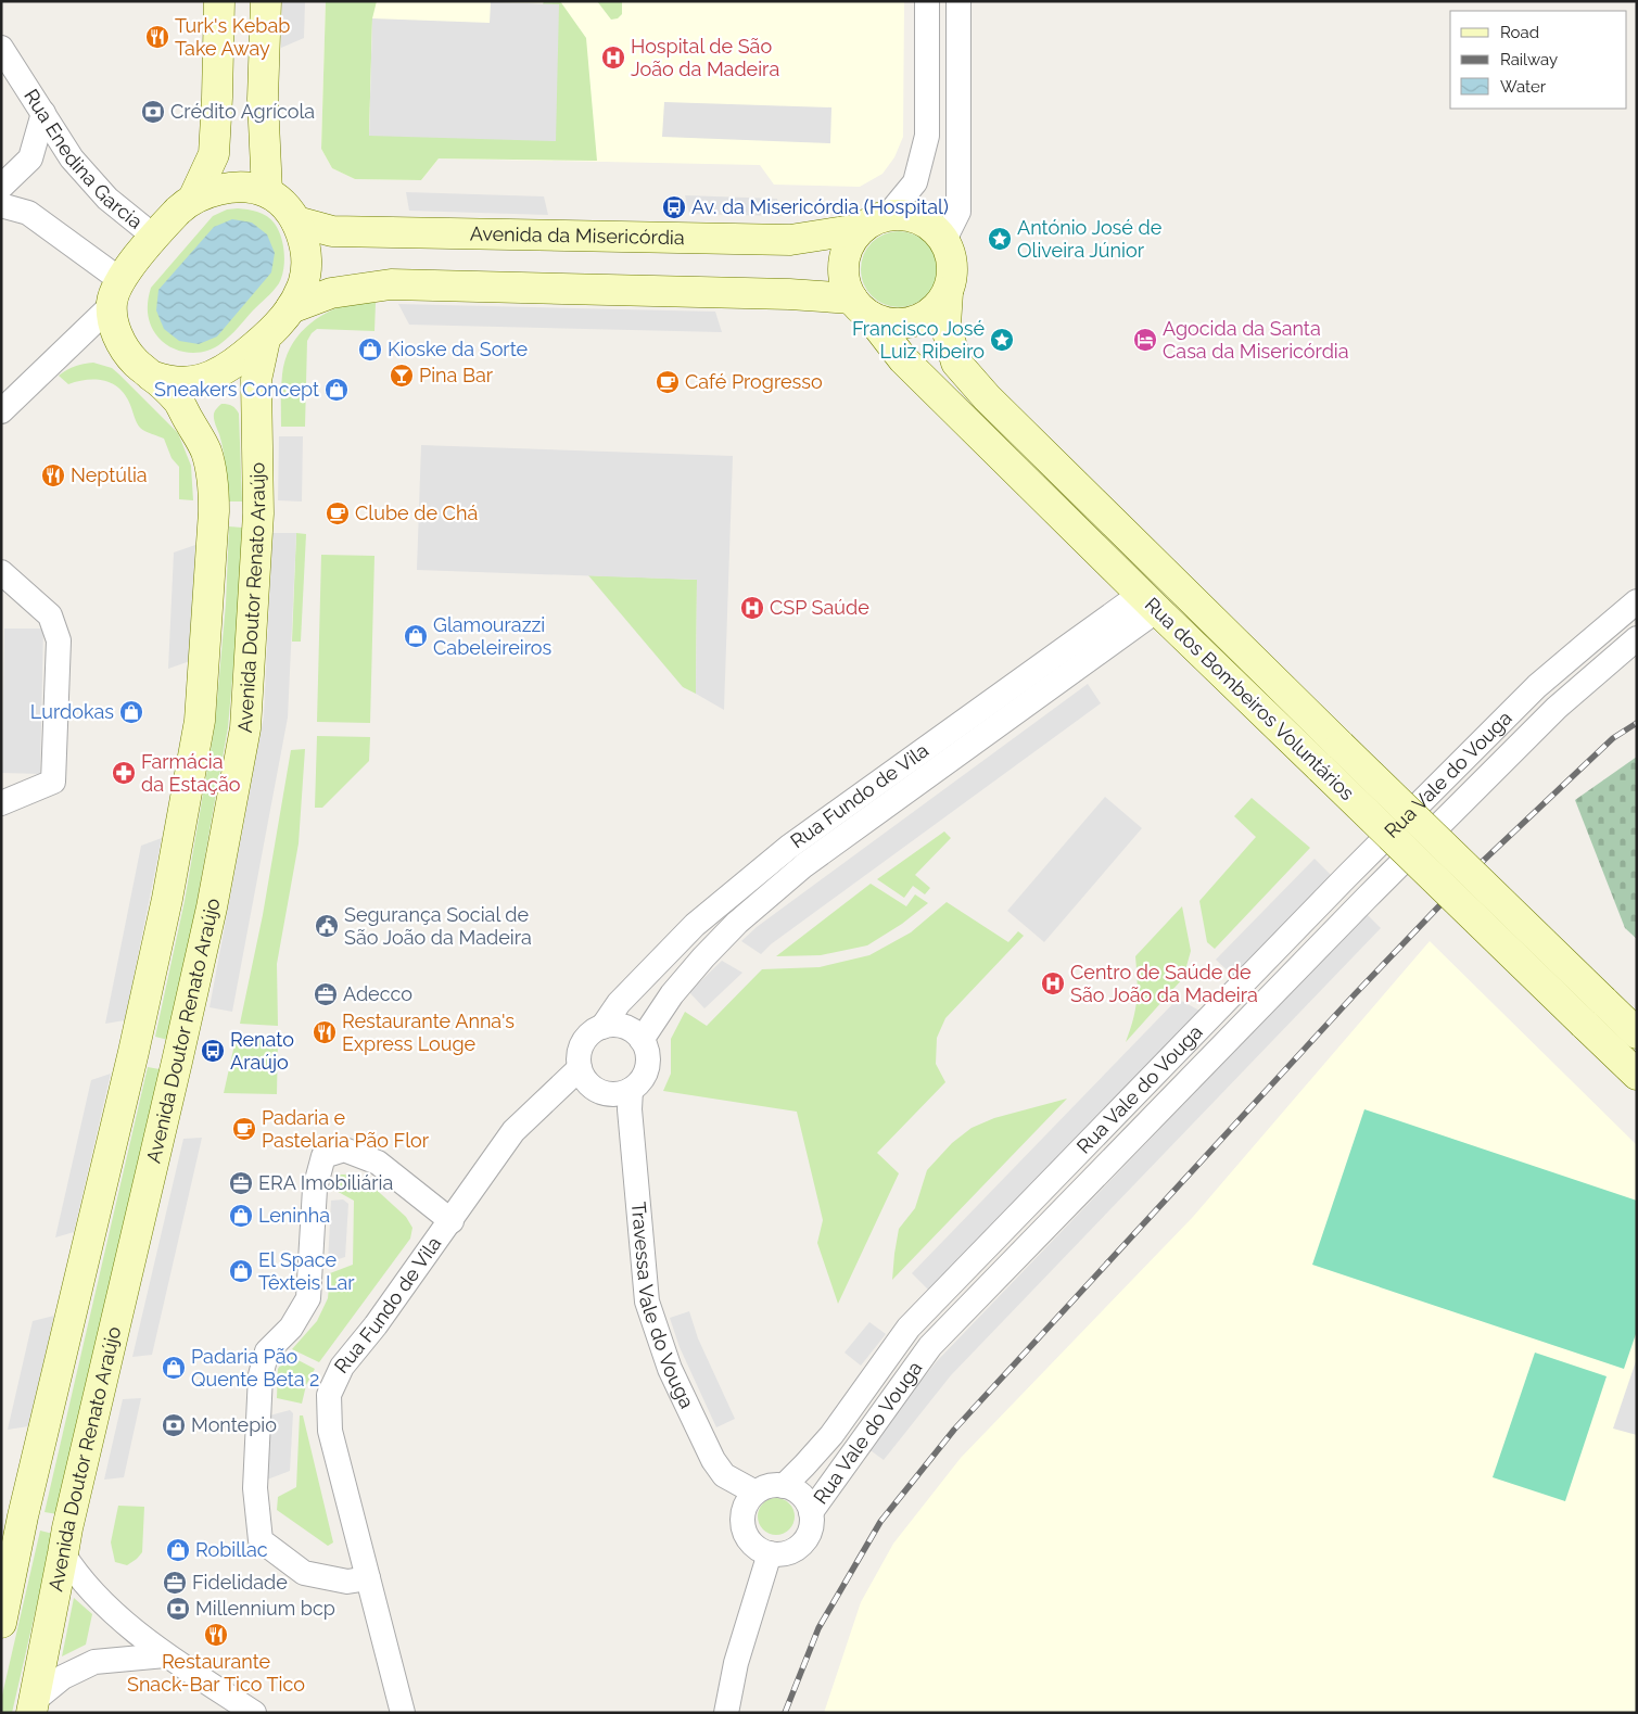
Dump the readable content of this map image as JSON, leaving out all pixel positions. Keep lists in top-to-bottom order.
{
  "streets": {
    "main road": ["Avenida da Misericórdia", "Avenida Doutor Renato Araújo", "Rua dos Bombeiros Voluntários"],
    "street": [
      "Rua Enedina Garcia",
      "Rua Vale do Vouga",
      "Rua Fundo de Vila",
      "Travessa Vale do Vouga"
    ]
  },
  "crossings": [
    ["Rua Enedina Garcia", "Avenida da Misericórdia"],
    ["Rua Enedina Garcia", "Avenida Doutor Renato Araújo"],
    ["Avenida da Misericórdia", "Avenida Doutor Renato Araújo"],
    ["Avenida da Misericórdia", "Rua dos Bombeiros Voluntários"],
    ["Rua dos Bombeiros Voluntários", "Rua Fundo de Vila"],
    ["Rua Vale do Vouga", "Travessa Vale do Vouga"],
    ["Rua Fundo de Vila", "Travessa Vale do Vouga"]
  ],
  "places": {
    "restaurant": [
      "Turk's Kebab Take Away",
      "Neptúlia",
      "Restaurante Anna's Express Louge",
      "Restaurante Snack-Bar Tico Tico"
    ],
    "hospital": ["Hospital de São João da Madeira", "CSP Saúde", "Centro de Saúde de São João da Madeira"],
    "bank": ["Crédito Agrícola", "Montepio", "Millennium bcp"],
    "bus stop": ["Av. da Misericórdia (Hospital)", "Renato Araújo"],
    "place": ["António José de Oliveira Júnior", "Francisco José Luiz Ribeiro"],
    "hotel": ["Agocida da Santa Casa da Misericórdia"],
    "shop": [
      "Kioske da Sorte",
      "Sneakers Concept",
      "Glamourazzi Cabeleireiros",
      "Lurdokas",
      "Leninha",
      "El Space Têxteis Lar",
      "Padaria Pão Quente Beta 2",
      "Robillac"
    ],
    "bar": ["Pina Bar"],
    "cafe": ["Café Progresso", "Clube de Chá", "Padaria e Pastelaria Pão Flor"],
    "pharmacy": ["Farmácia da Estação"],
    "public building": ["Segurança Social de São João da Madeira"],
    "office": ["Adecco", "ERA Imobiliária", "Fidelidade"]
  },
  "legend": ["Road", "Railway", "Water"]
}
